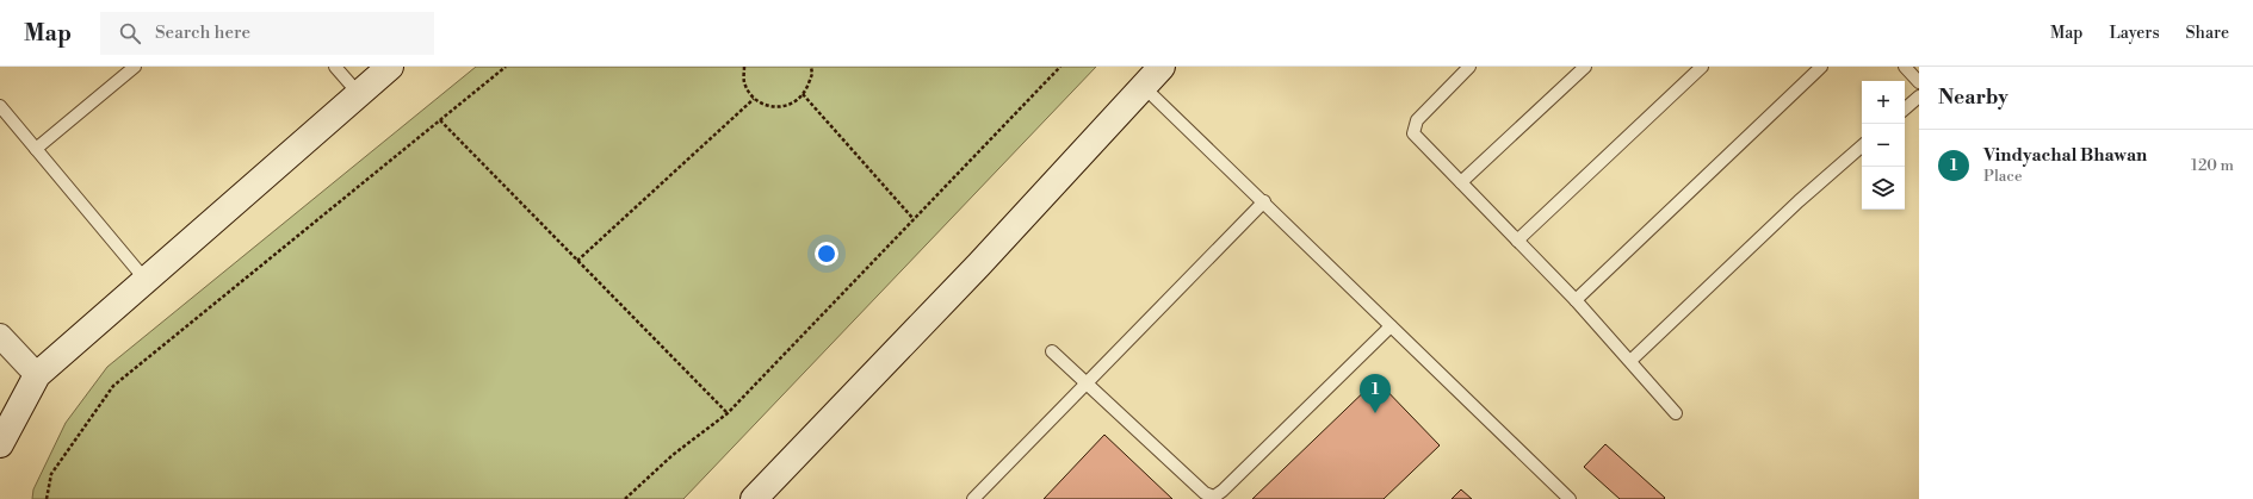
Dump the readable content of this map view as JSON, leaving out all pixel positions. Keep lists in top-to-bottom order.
{
  "page": {
    "header": "Map",
    "search": "Search here",
    "nav": ["Map", "Layers", "Share"],
    "heading": "Nearby",
    "map_buttons": ["+", "−"],
    "list": [
      {
        "mark": "1",
        "name": "Vindyachal Bhawan",
        "note": "Place",
        "value": "120 m"
      }
    ],
    "pins": "1"
  }
}
